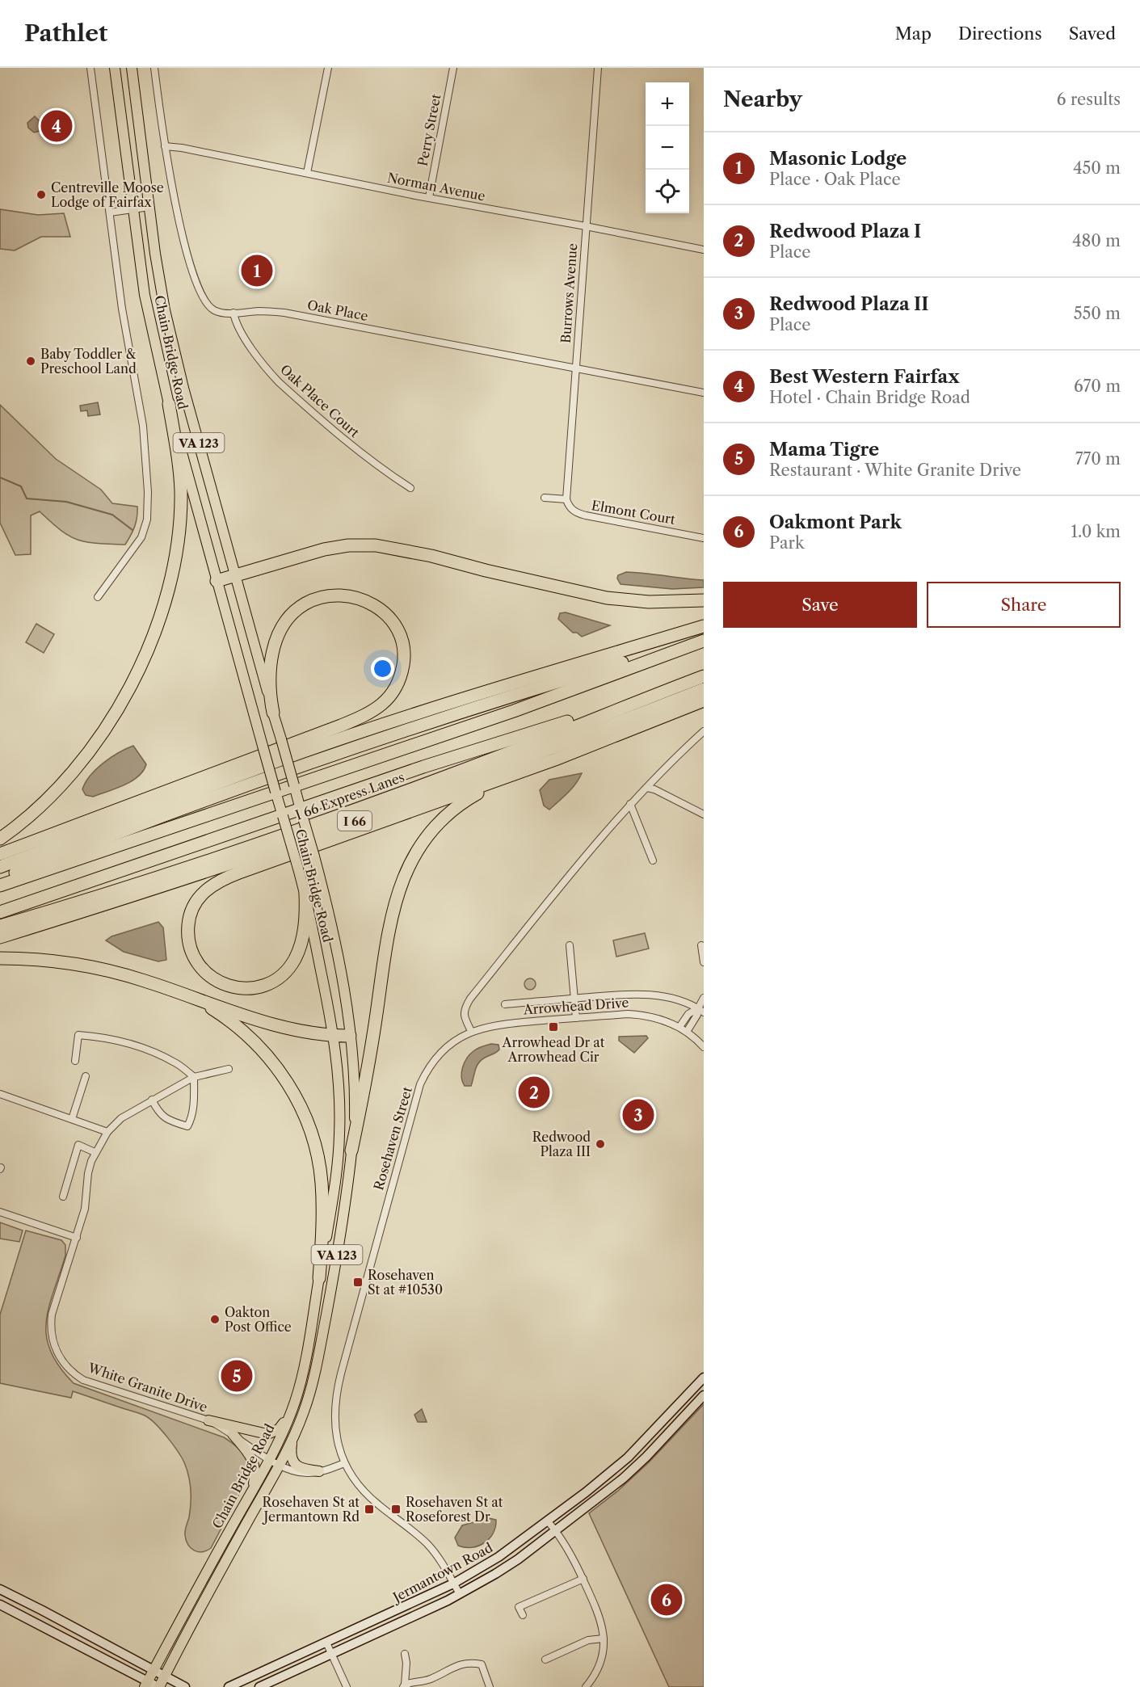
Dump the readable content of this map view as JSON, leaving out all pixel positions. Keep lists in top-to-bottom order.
{
  "streets": {
    "highway": ["I 66 Express Lanes", "I 66"],
    "main road": ["Chain Bridge Road", "VA 123", "Jermantown Road"],
    "street": [
      "Perry Street",
      "Norman Avenue",
      "Burrows Avenue",
      "Oak Place",
      "Oak Place Court",
      "Elmont Court",
      "Arrowhead Drive",
      "Rosehaven Street",
      "White Granite Drive"
    ]
  },
  "crossings": [
    ["Perry Street", "Norman Avenue"],
    ["Norman Avenue", "Burrows Avenue"],
    ["Norman Avenue", "Oak Place"],
    ["Burrows Avenue", "Oak Place"],
    ["Burrows Avenue", "Elmont Court"],
    ["Oak Place", "Oak Place Court"],
    ["Chain Bridge Road", "White Granite Drive"],
    ["Arrowhead Drive", "Rosehaven Street"],
    ["Rosehaven Street", "Jermantown Road"]
  ],
  "places": {
    "other": [
      "Centreville Moose Lodge of Fairfax",
      "Baby Toddler & Preschool Land",
      "Redwood Plaza III",
      "Oakton Post Office"
    ],
    "transit": [
      "Arrowhead Dr at Arrowhead Cir",
      "Rosehaven St at #10530",
      "Rosehaven St at Jermantown Rd",
      "Rosehaven St at Roseforest Dr"
    ]
  },
  "page": {
    "header": "Pathlet",
    "nav": ["Map", "Directions", "Saved"],
    "heading": ["Nearby", "6 results"],
    "map_buttons": ["+", "−"],
    "pins": [
      "4",
      "1",
      "2",
      "3",
      "5",
      "6"
    ],
    "list": [
      {
        "mark": "1",
        "name": "Masonic Lodge",
        "note": "Place · Oak Place",
        "value": "450 m"
      },
      {
        "mark": "2",
        "name": "Redwood Plaza I",
        "note": "Place",
        "value": "480 m"
      },
      {
        "mark": "3",
        "name": "Redwood Plaza II",
        "note": "Place",
        "value": "550 m"
      },
      {
        "mark": "4",
        "name": "Best Western Fairfax",
        "note": "Hotel · Chain Bridge Road",
        "value": "670 m"
      },
      {
        "mark": "5",
        "name": "Mama Tigre",
        "note": "Restaurant · White Granite Drive",
        "value": "770 m"
      },
      {
        "mark": "6",
        "name": "Oakmont Park",
        "note": "Park",
        "value": "1.0 km"
      }
    ],
    "buttons": ["Save", "Share"]
  }
}
